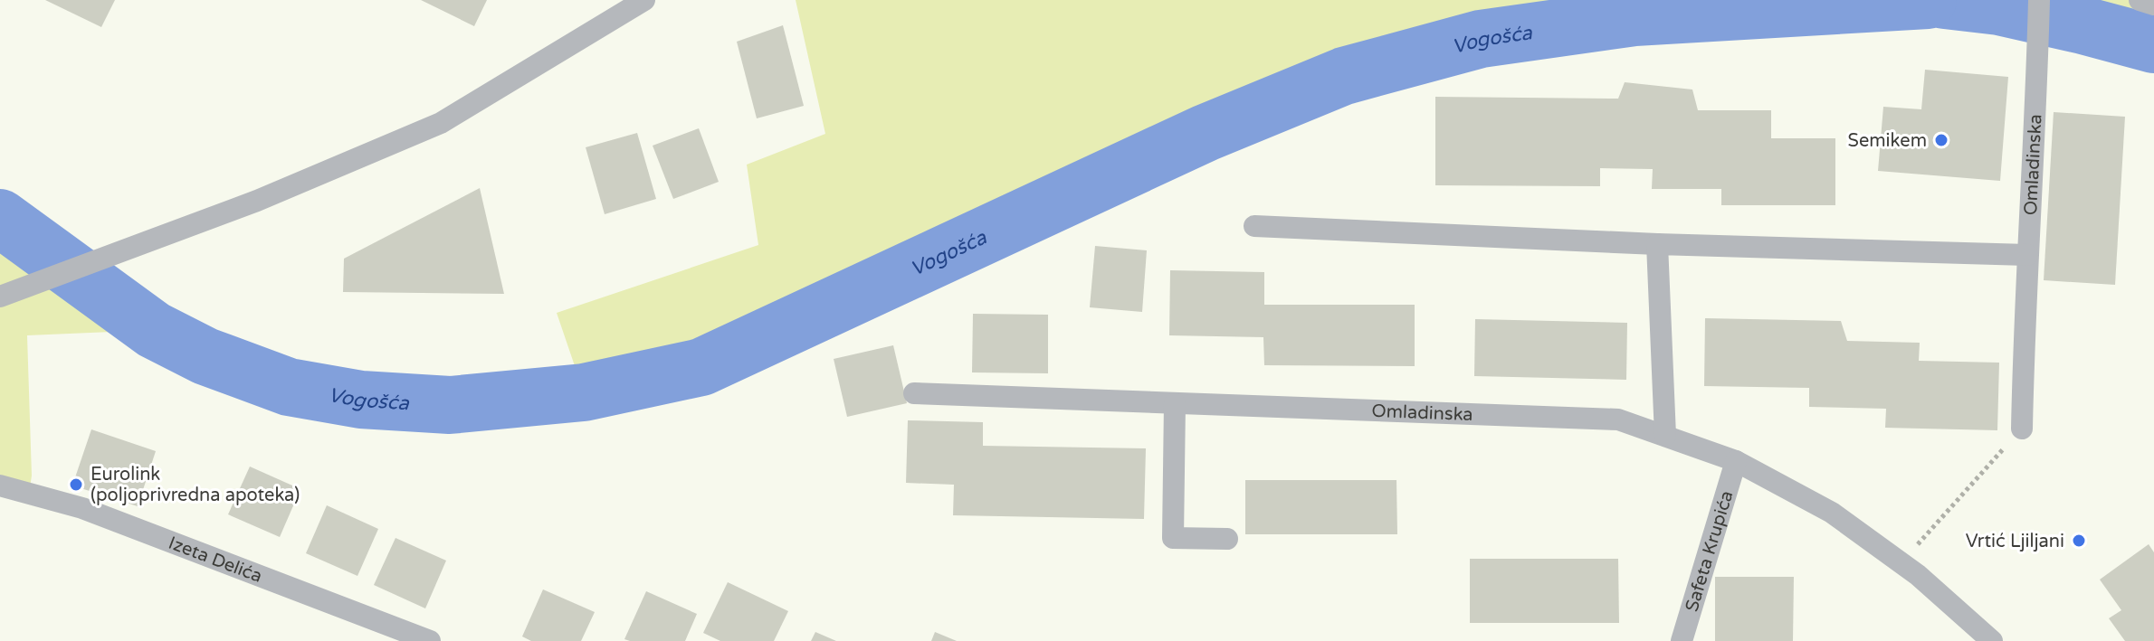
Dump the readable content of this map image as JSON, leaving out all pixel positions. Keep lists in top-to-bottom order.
{
  "streets": {
    "street": ["Omladinska", "Safeta Krupića", "Izeta Delića"]
  },
  "crossings": [
    ["Omladinska", "Safeta Krupića"]
  ],
  "water": ["Vogošća"],
  "places": ["Semikem", "Eurolink (poljoprivredna apoteka)", "Vrtić Ljiljani"]
}
